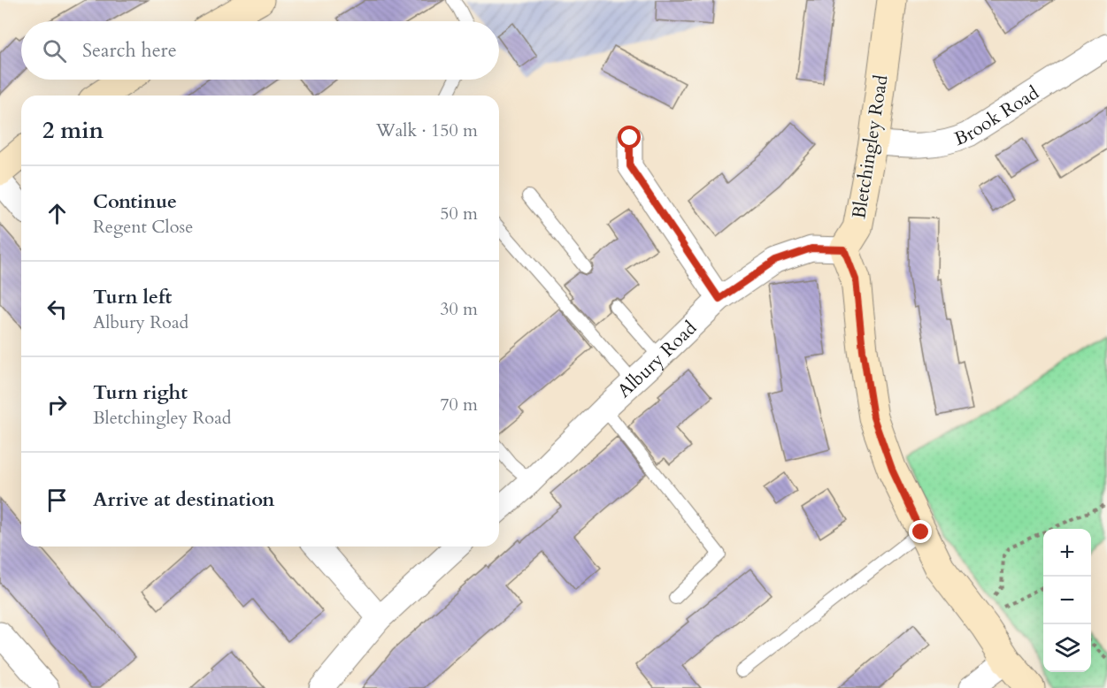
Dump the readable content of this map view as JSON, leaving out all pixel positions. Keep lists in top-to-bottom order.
{
  "streets": {
    "street": ["Brook Road", "Bletchingley Road", "Albury Road"]
  },
  "crossings": [
    ["Brook Road", "Bletchingley Road"],
    ["Bletchingley Road", "Albury Road"]
  ],
  "page": {
    "search": "Search here",
    "heading": ["2 min", "Walk · 150 m"],
    "list": [
      ["Continue", "Regent Close", "50 m"],
      ["Turn left", "Albury Road", "30 m"],
      ["Turn right", "Bletchingley Road", "70 m"],
      "Arrive at destination"
    ],
    "map_buttons": ["+", "−"]
  }
}
